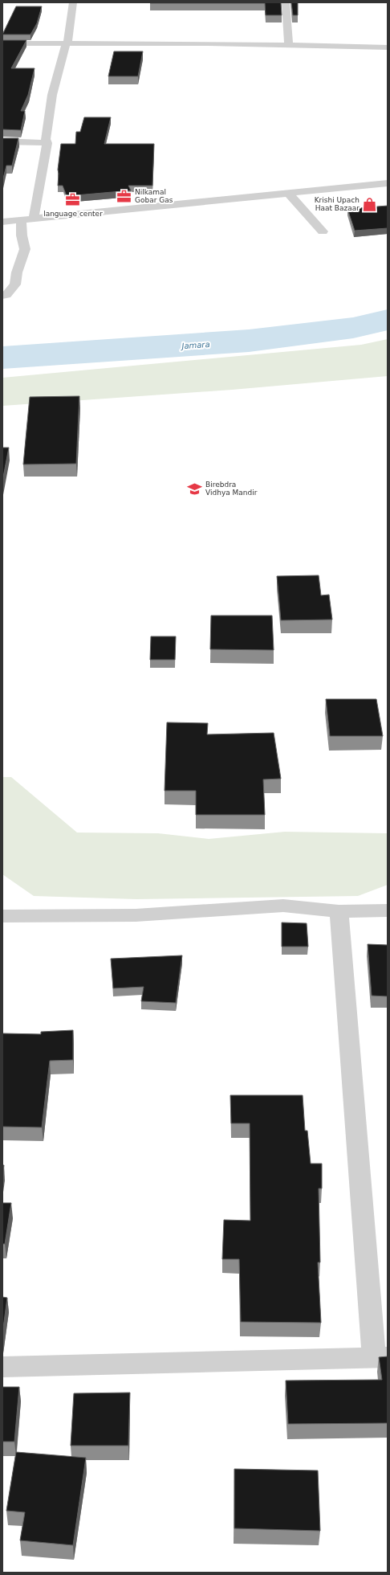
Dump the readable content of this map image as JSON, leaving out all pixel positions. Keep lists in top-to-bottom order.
{
  "water": ["Jamara"],
  "places": {
    "office": ["Nilkamal Gobar Gas", "language center"],
    "shop": ["Krishi Upach Haat Bazaar"],
    "school or university": ["Birebdra Vidhya Mandir"]
  }
}
